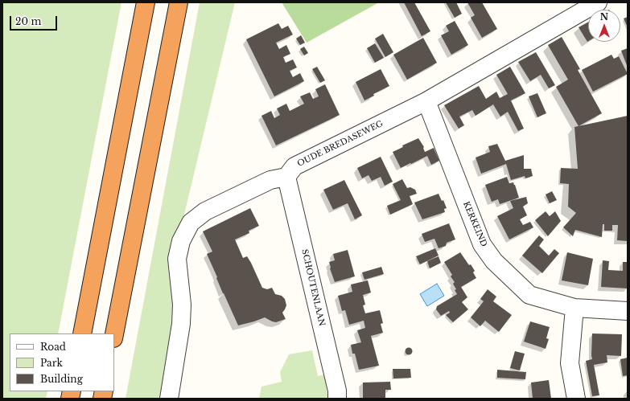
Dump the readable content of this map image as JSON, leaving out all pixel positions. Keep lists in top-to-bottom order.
{
  "streets": {
    "street": ["OUDE BREDASEWEG", "KERKEIND", "SCHOUTENLAAN"]
  },
  "crossings": [
    ["OUDE BREDASEWEG", "KERKEIND"],
    ["OUDE BREDASEWEG", "SCHOUTENLAAN"]
  ],
  "legend": ["Road", "Park", "Building"],
  "scale_bar": "20 m",
  "north": "top"
}
